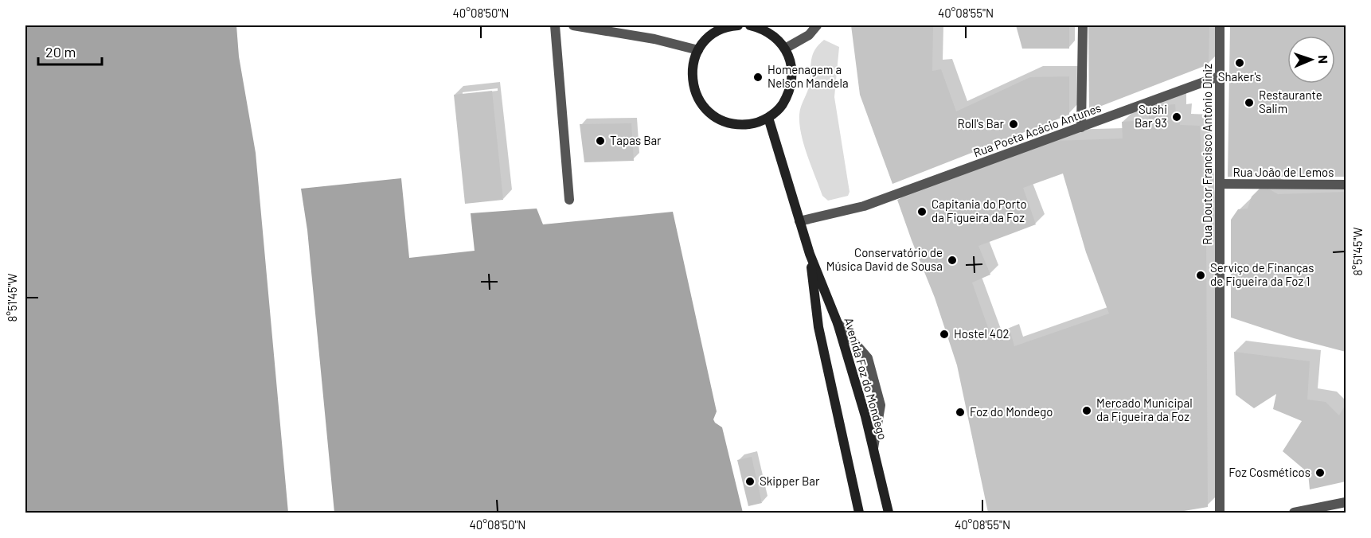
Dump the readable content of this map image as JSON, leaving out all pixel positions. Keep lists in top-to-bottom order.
{
  "streets": {
    "main road": ["Avenida Foz do Mondego"],
    "street": ["Rua Poeta Acácio Antunes", "Rua Doutor Francisco António Diniz", "Rua João de Lemos"]
  },
  "crossings": [
    ["Rua Poeta Acácio Antunes", "Rua Doutor Francisco António Diniz"],
    ["Rua Poeta Acácio Antunes", "Avenida Foz do Mondego"],
    ["Rua Doutor Francisco António Diniz", "Rua João de Lemos"]
  ],
  "places": [
    "Shaker's",
    "Homenagem a Nelson Mandela",
    "Restaurante Salim",
    "Sushi Bar 93",
    "Roll's Bar",
    "Tapas Bar",
    "Capitania do Porto da Figueira da Foz",
    "Conservatório de Música David de Sousa",
    "Serviço de Finanças de Figueira da Foz 1",
    "Hostel 402",
    "Mercado Municipal da Figueira da Foz",
    "Foz do Mondego",
    "Foz Cosméticos",
    "Skipper Bar"
  ],
  "scale_bar": "20 m",
  "north": "right",
  "coordinates": ["40°08'50\"N", "40°08'55\"N", "8°51'45\"W"]
}
